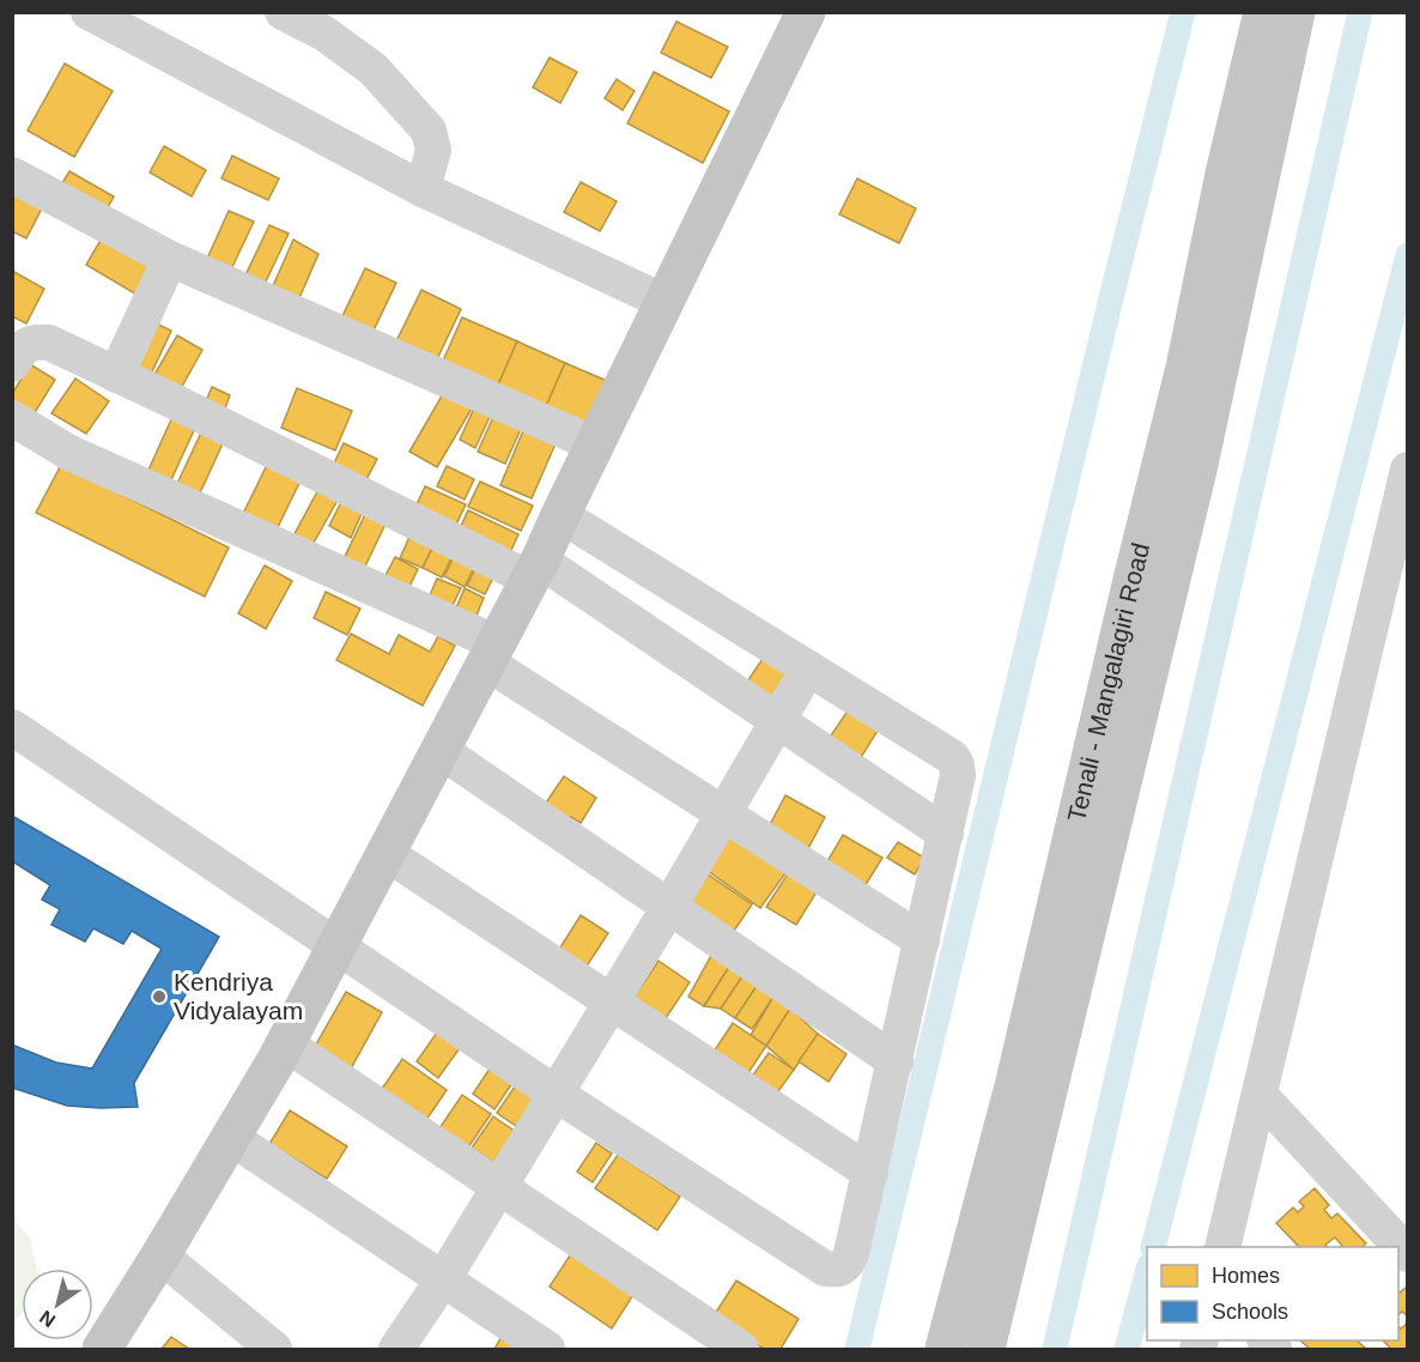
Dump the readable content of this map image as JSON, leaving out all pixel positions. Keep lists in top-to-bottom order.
{
  "streets": {
    "main road": ["Tenali - Mangalagiri Road"]
  },
  "places": ["Kendriya Vidyalayam"],
  "legend": ["Homes", "Schools"],
  "north": "bottom left"
}
